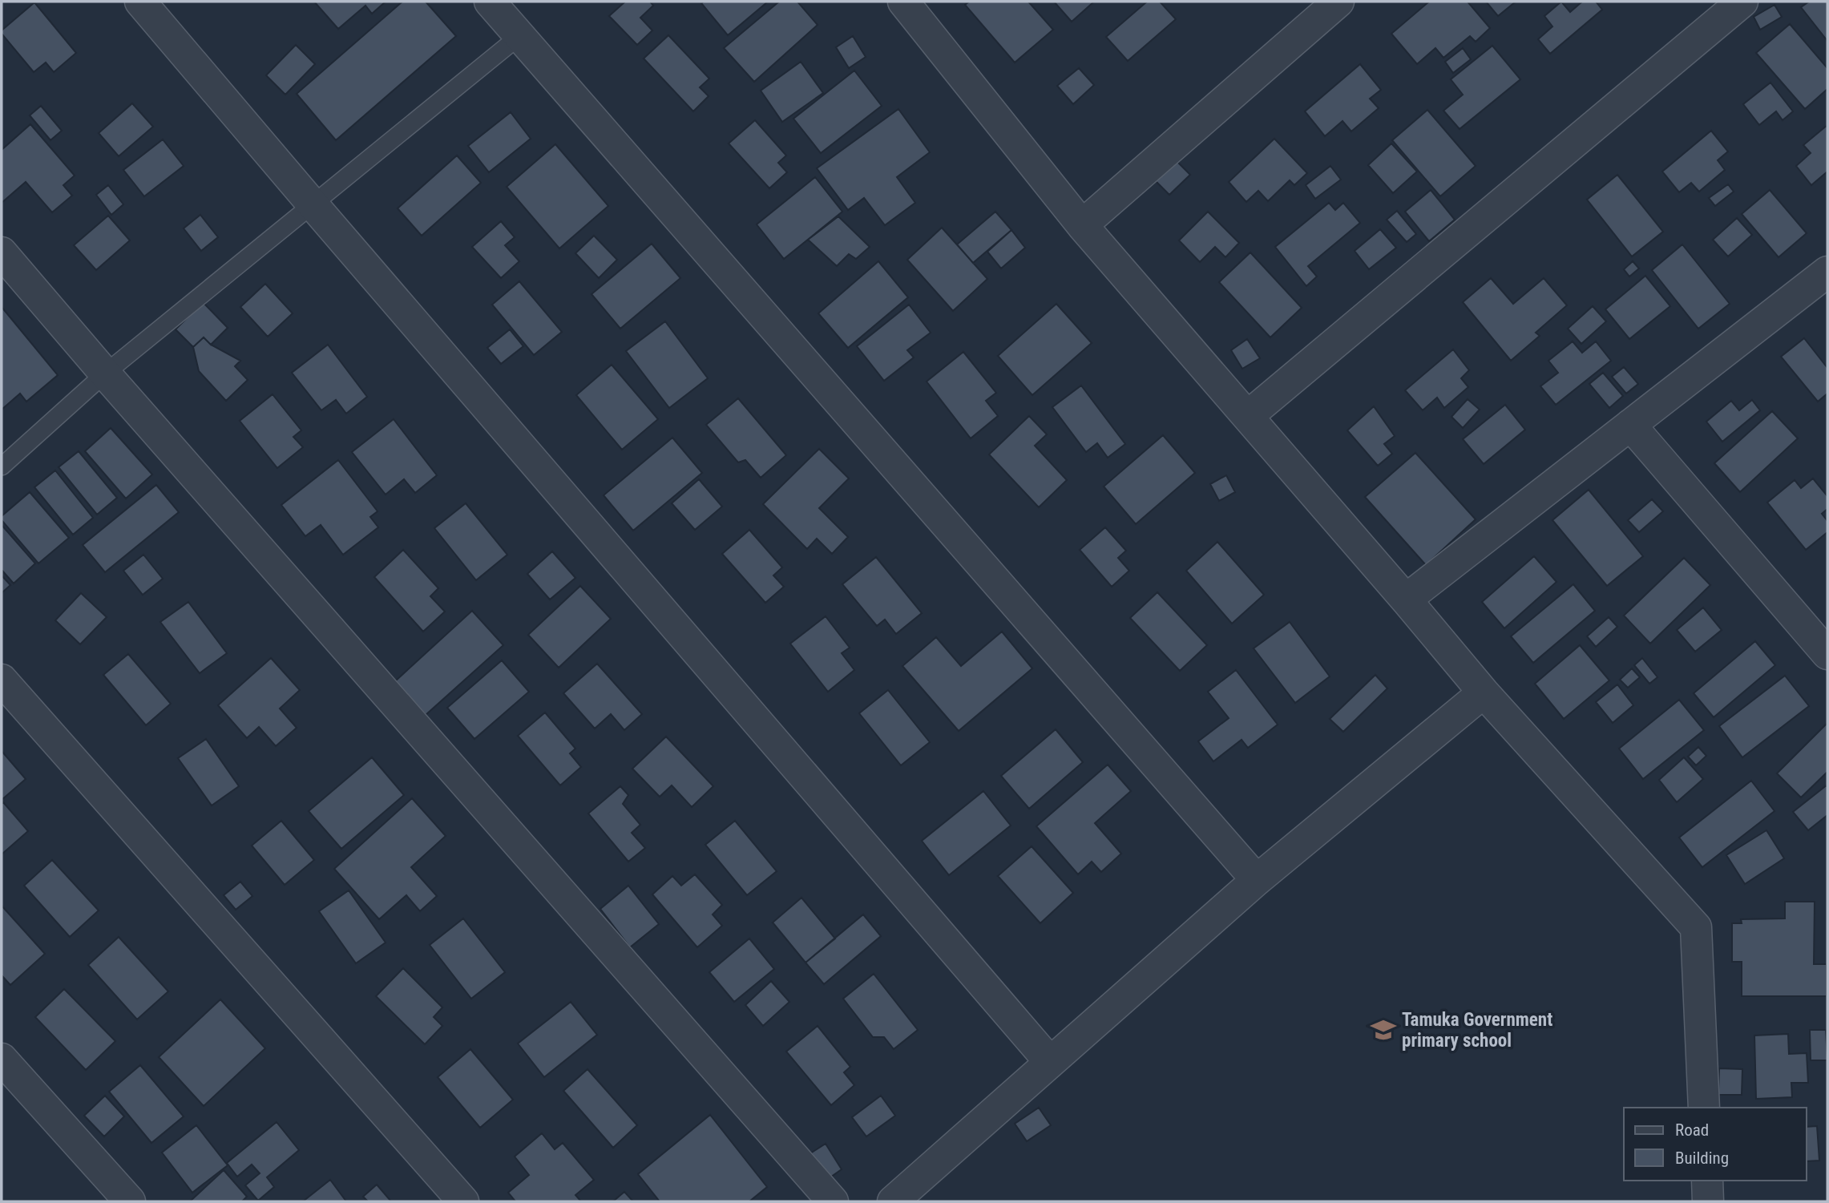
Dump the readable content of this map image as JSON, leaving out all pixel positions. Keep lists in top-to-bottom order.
{
  "places": {
    "school or university": ["Tamuka Government primary school"]
  },
  "legend": ["Road", "Building"]
}
